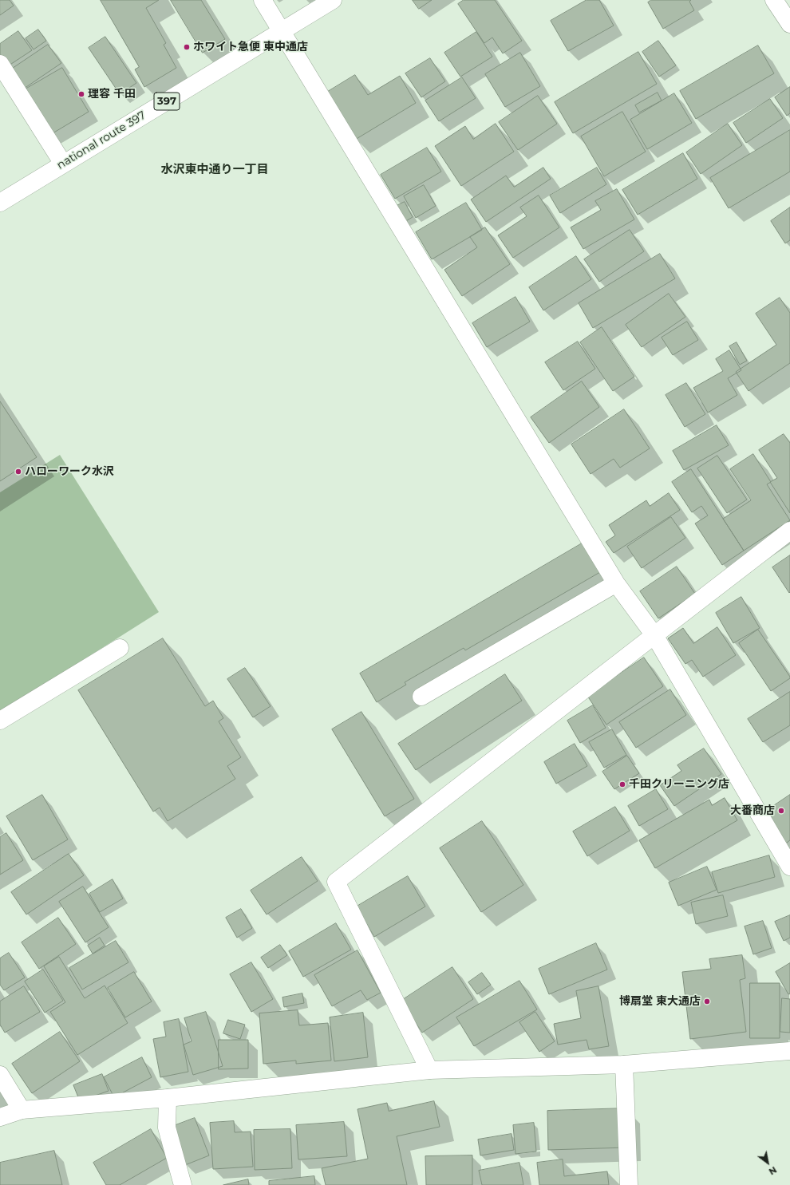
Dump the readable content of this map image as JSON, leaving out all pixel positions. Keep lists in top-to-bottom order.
{
  "streets": {
    "main road": ["397", "national route 397"]
  },
  "districts": ["水沢東中通り一丁目"],
  "places": [
    "ホワイト急便 東中通店",
    "理容 千田",
    "ハローワーク水沢",
    "千田クリーニング店",
    "大番商店",
    "博扇堂 東大通店"
  ],
  "north": "bottom right"
}
